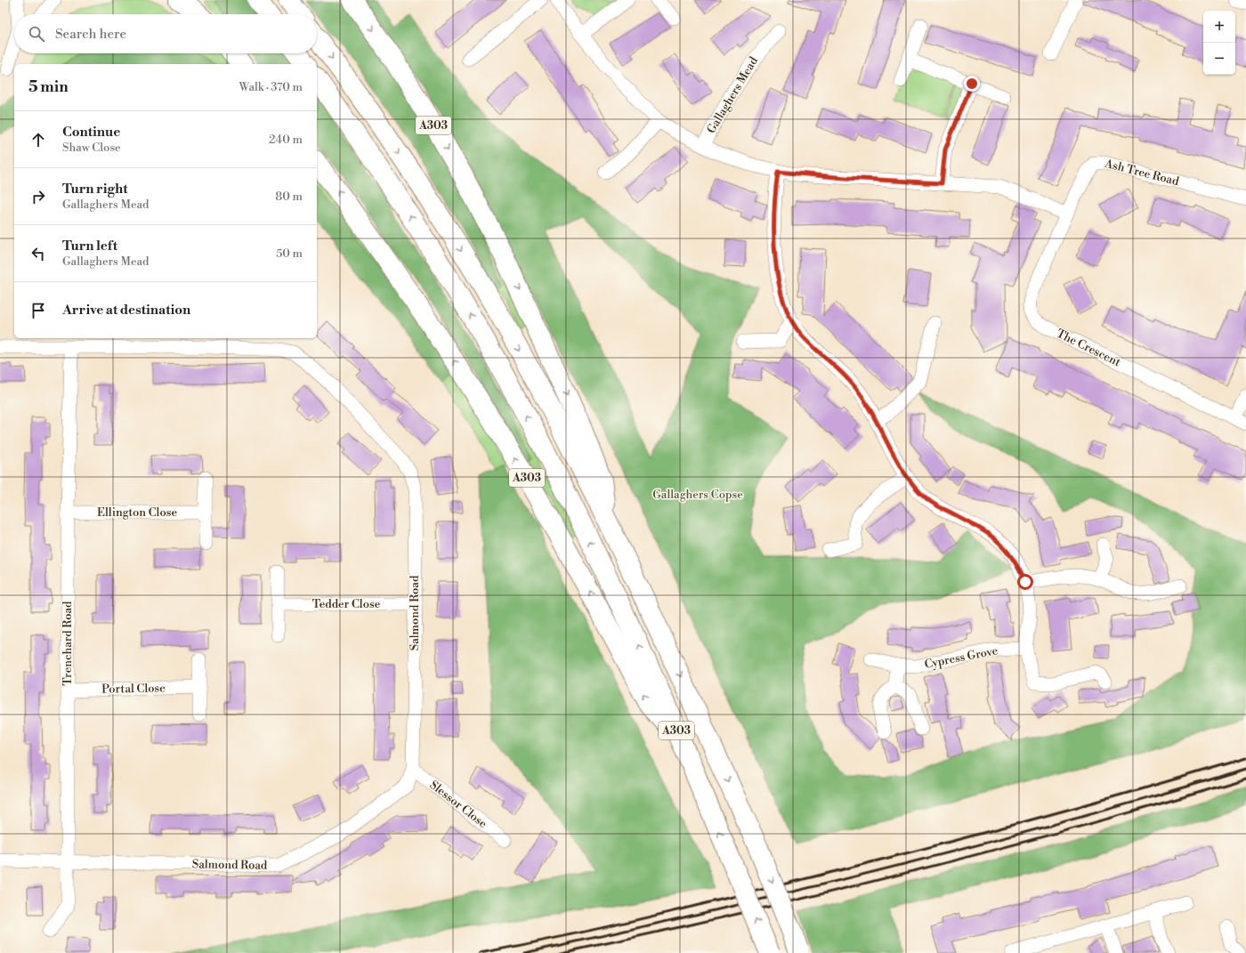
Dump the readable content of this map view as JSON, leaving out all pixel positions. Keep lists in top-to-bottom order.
{
  "streets": {
    "highway": ["A303"],
    "street": [
      "Gallaghers Mead",
      "Ash Tree Road",
      "The Crescent",
      "Ellington Close",
      "Tedder Close",
      "Salmond Road",
      "Trenchard Road",
      "Cypress Grove",
      "Portal Close",
      "Slessor Close"
    ]
  },
  "crossings": [
    ["Gallaghers Mead", "Ash Tree Road"],
    ["Gallaghers Mead", "The Crescent"],
    ["Ash Tree Road", "The Crescent"],
    ["Ellington Close", "Trenchard Road"],
    ["Tedder Close", "Salmond Road"],
    ["Salmond Road", "Trenchard Road"],
    ["Salmond Road", "Slessor Close"],
    ["Trenchard Road", "Portal Close"]
  ],
  "parks": ["Gallaghers Copse"],
  "page": {
    "map_buttons": ["+", "−"],
    "search": "Search here",
    "heading": ["5 min", "Walk · 370 m"],
    "list": [
      ["Continue", "Shaw Close", "240 m"],
      ["Turn right", "Gallaghers Mead", "80 m"],
      ["Turn left", "Gallaghers Mead", "50 m"],
      "Arrive at destination"
    ]
  }
}
